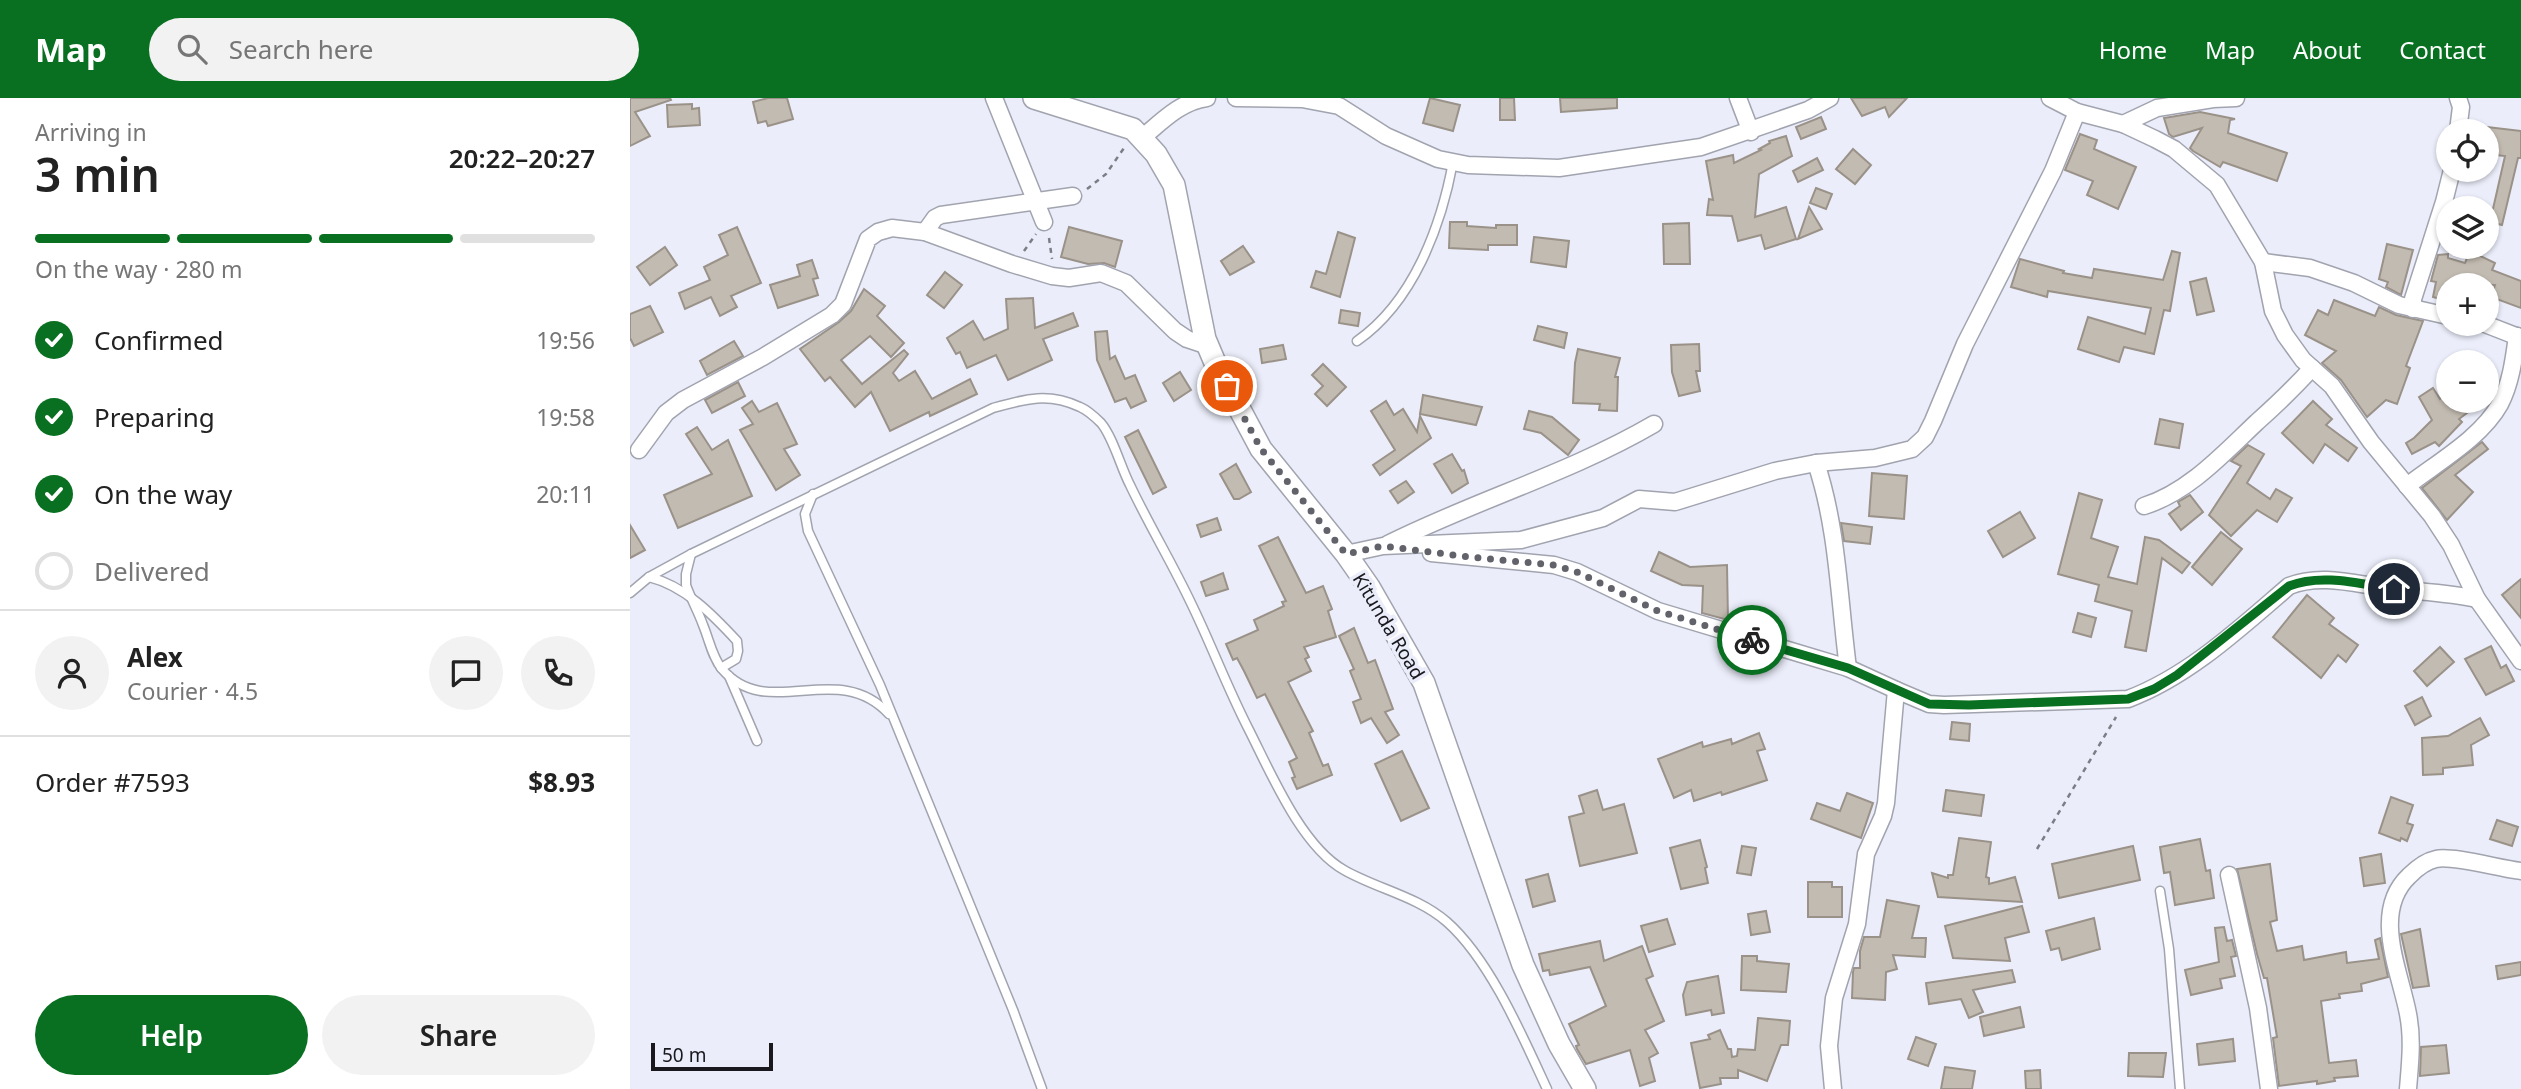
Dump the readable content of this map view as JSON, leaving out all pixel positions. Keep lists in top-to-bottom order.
{
  "streets": {
    "street": ["Kitunda Road"]
  },
  "scale_bar": "50 m",
  "page": {
    "header": "Map",
    "search": "Search here",
    "nav": [
      "Home",
      "Map",
      "About",
      "Contact"
    ],
    "heading": ["3 min", "Arriving in", "20:22–20:27"],
    "panel": [
      "Alex",
      "Courier · 4.5",
      "Order #7593",
      "$8.93"
    ],
    "map_buttons": ["+", "−"],
    "bar": "On the way · 280 m",
    "list": [
      ["Confirmed", "19:56"],
      ["Preparing", "19:58"],
      ["On the way", "20:11"],
      "Delivered"
    ],
    "buttons": ["Help", "Share"],
    "scale": "50 m"
  }
}
